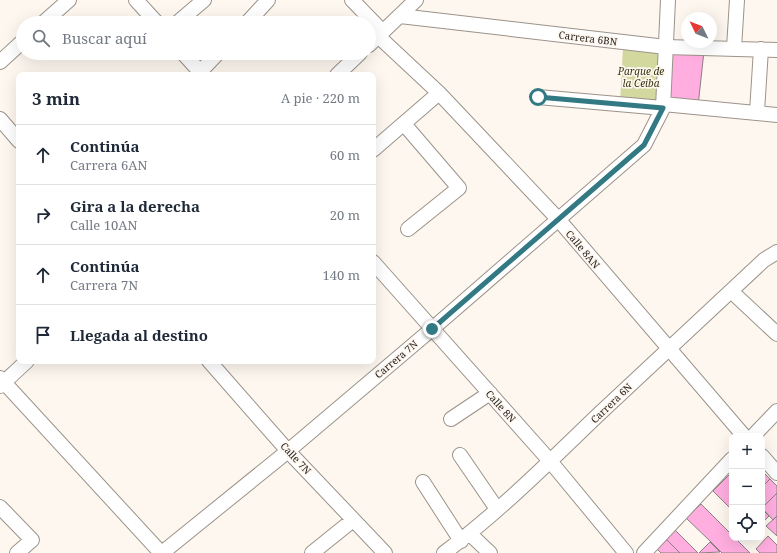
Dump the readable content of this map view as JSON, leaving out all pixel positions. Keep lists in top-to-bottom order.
{
  "streets": {
    "street": [
      "Carrera 6BN",
      "Calle 8AN",
      "Carrera 7N",
      "Carrera 6N",
      "Calle 8N",
      "Calle 7N"
    ]
  },
  "crossings": [
    ["Calle 8AN", "Carrera 7N"],
    ["Calle 8AN", "Carrera 6N"],
    ["Carrera 7N", "Calle 8N"],
    ["Carrera 7N", "Calle 7N"],
    ["Carrera 6N", "Calle 8N"]
  ],
  "parks": ["Parque de la Ceiba"],
  "north": "top left",
  "page": {
    "search": "Buscar aquí",
    "heading": ["3 min", "A pie · 220 m"],
    "list": [
      ["Continúa", "Carrera 6AN", "60 m"],
      ["Gira a la derecha", "Calle 10AN", "20 m"],
      ["Continúa", "Carrera 7N", "140 m"],
      "Llegada al destino"
    ],
    "map_buttons": ["+", "−"]
  }
}
